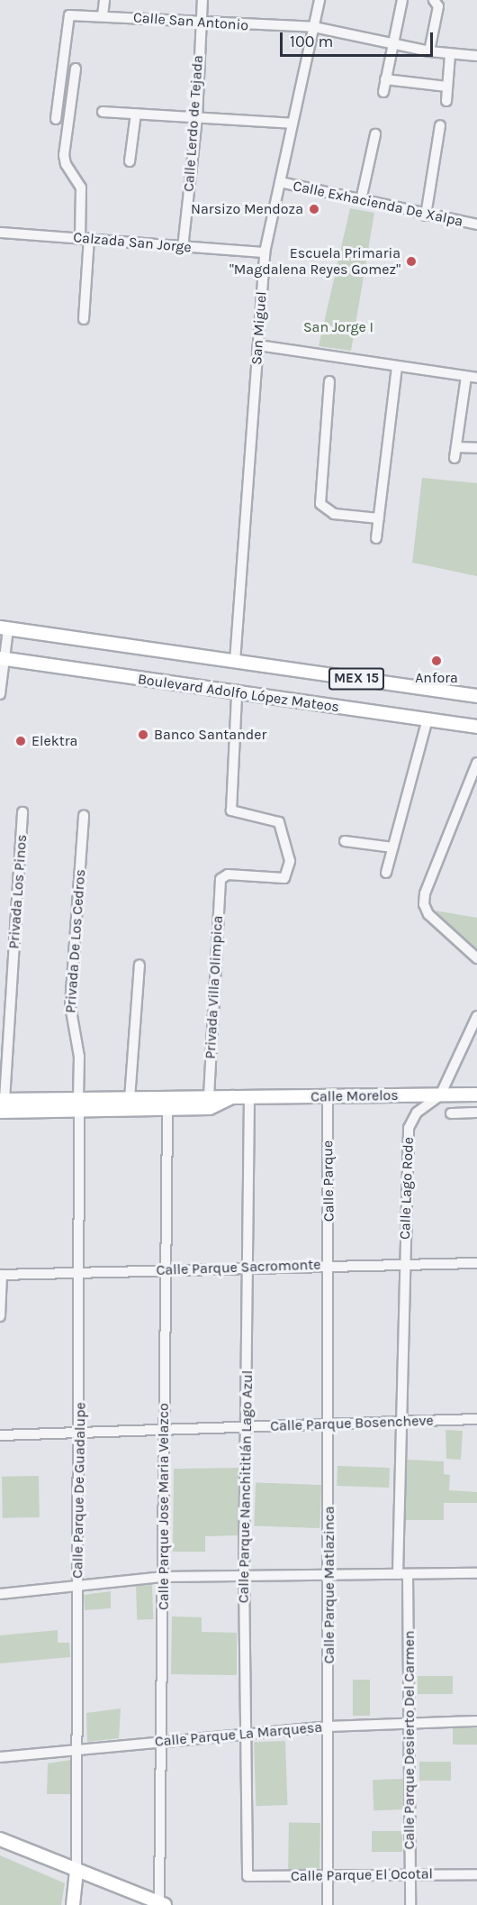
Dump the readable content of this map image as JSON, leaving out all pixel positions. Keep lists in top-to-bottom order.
{
  "streets": {
    "main road": ["MEX 15", "Boulevard Adolfo López Mateos", "Calle Morelos"],
    "street": [
      "Calle San Antonio",
      "Calle Lerdo de Tejada",
      "Calle Exhacienda De Xalpa",
      "Calzada San Jorge",
      "San Miguel",
      "Privada Los Pinos",
      "Privada De Los Cedros",
      "Privada Villa Olimpica",
      "Calle Parque",
      "Calle Lago Rode",
      "Calle Parque Sacromonte",
      "Calle Parque Bosencheve",
      "Calle Parque Nanchititlán Lago Azul",
      "Calle Parque De Guadalupe",
      "Calle Parque Jose Maria Velazco",
      "Calle Parque Matlazinca",
      "Calle Parque La Marquesa",
      "Calle Parque Desierto Del Carmen",
      "Calle Parque El Ocotal"
    ]
  },
  "crossings": [
    ["Calle San Antonio", "Calle Lerdo de Tejada"],
    ["Calle San Antonio", "San Miguel"],
    ["Calle Lerdo de Tejada", "Calzada San Jorge"],
    ["Calle Exhacienda De Xalpa", "San Miguel"],
    ["Calzada San Jorge", "San Miguel"],
    ["San Miguel", "Boulevard Adolfo López Mateos"],
    ["Boulevard Adolfo López Mateos", "Privada Villa Olimpica"],
    ["Privada Los Pinos", "Calle Morelos"],
    ["Privada De Los Cedros", "Calle Morelos"],
    ["Privada De Los Cedros", "Calle Parque De Guadalupe"],
    ["Privada Villa Olimpica", "Calle Morelos"],
    ["Calle Morelos", "Calle Parque"],
    ["Calle Morelos", "Calle Lago Rode"],
    ["Calle Morelos", "Calle Parque Nanchititlán Lago Azul"],
    ["Calle Morelos", "Calle Parque De Guadalupe"],
    ["Calle Morelos", "Calle Parque Jose Maria Velazco"],
    ["Calle Parque", "Calle Parque Sacromonte"],
    ["Calle Parque", "Calle Parque Matlazinca"],
    ["Calle Lago Rode", "Calle Parque Sacromonte"],
    ["Calle Lago Rode", "Calle Parque Desierto Del Carmen"],
    ["Calle Parque Sacromonte", "Calle Parque Nanchititlán Lago Azul"],
    ["Calle Parque Sacromonte", "Calle Parque De Guadalupe"],
    ["Calle Parque Sacromonte", "Calle Parque Jose Maria Velazco"],
    ["Calle Parque Sacromonte", "Calle Parque Matlazinca"],
    ["Calle Parque Sacromonte", "Calle Parque Desierto Del Carmen"],
    ["Calle Parque Bosencheve", "Calle Parque Nanchititlán Lago Azul"],
    ["Calle Parque Bosencheve", "Calle Parque De Guadalupe"],
    ["Calle Parque Bosencheve", "Calle Parque Jose Maria Velazco"],
    ["Calle Parque Bosencheve", "Calle Parque Matlazinca"],
    ["Calle Parque Bosencheve", "Calle Parque Desierto Del Carmen"],
    ["Calle Parque Nanchititlán Lago Azul", "Calle Parque La Marquesa"],
    ["Calle Parque Nanchititlán Lago Azul", "Calle Parque El Ocotal"],
    ["Calle Parque De Guadalupe", "Calle Parque La Marquesa"],
    ["Calle Parque Jose Maria Velazco", "Calle Parque La Marquesa"],
    ["Calle Parque Matlazinca", "Calle Parque La Marquesa"],
    ["Calle Parque Matlazinca", "Calle Parque El Ocotal"],
    ["Calle Parque La Marquesa", "Calle Parque Desierto Del Carmen"],
    ["Calle Parque Desierto Del Carmen", "Calle Parque El Ocotal"]
  ],
  "parks": ["San Jorge I"],
  "places": [
    "Narsizo Mendoza",
    "Escuela Primaria \"Magdalena Reyes Gomez\"",
    "Anfora",
    "Banco Santander",
    "Elektra"
  ],
  "scale_bar": "100 m"
}
